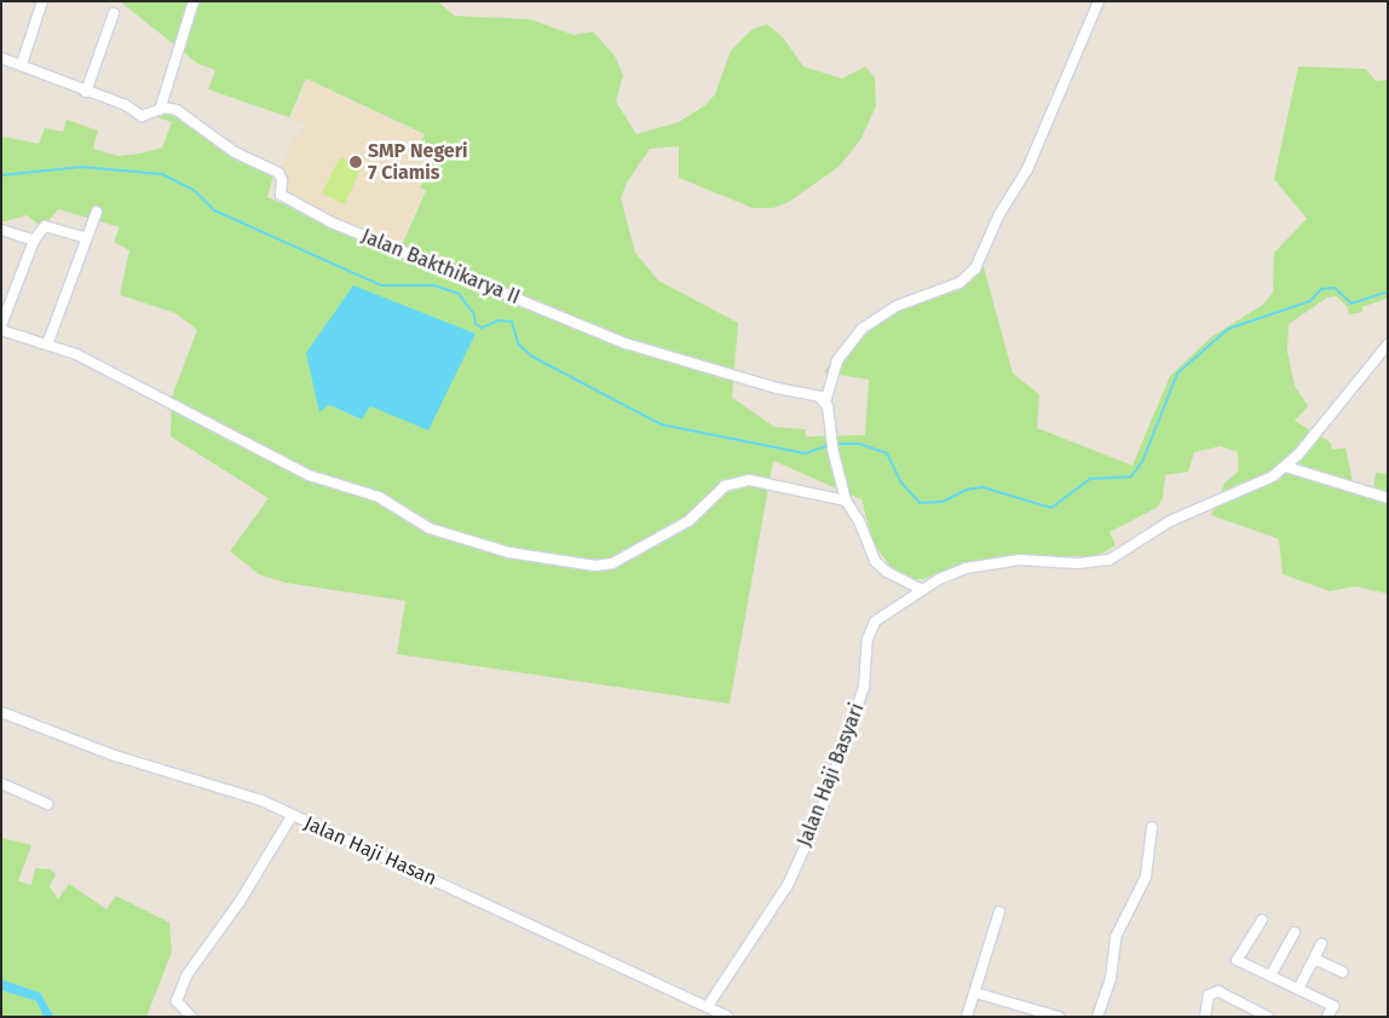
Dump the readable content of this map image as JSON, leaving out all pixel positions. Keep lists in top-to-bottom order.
{
  "streets": {
    "street": ["Jalan Bakthikarya II", "Jalan Haji Basyari", "Jalan Haji Hasan"]
  },
  "crossings": [
    ["Jalan Haji Basyari", "Jalan Haji Hasan"]
  ],
  "places": ["SMP Negeri 7 Ciamis"]
}
